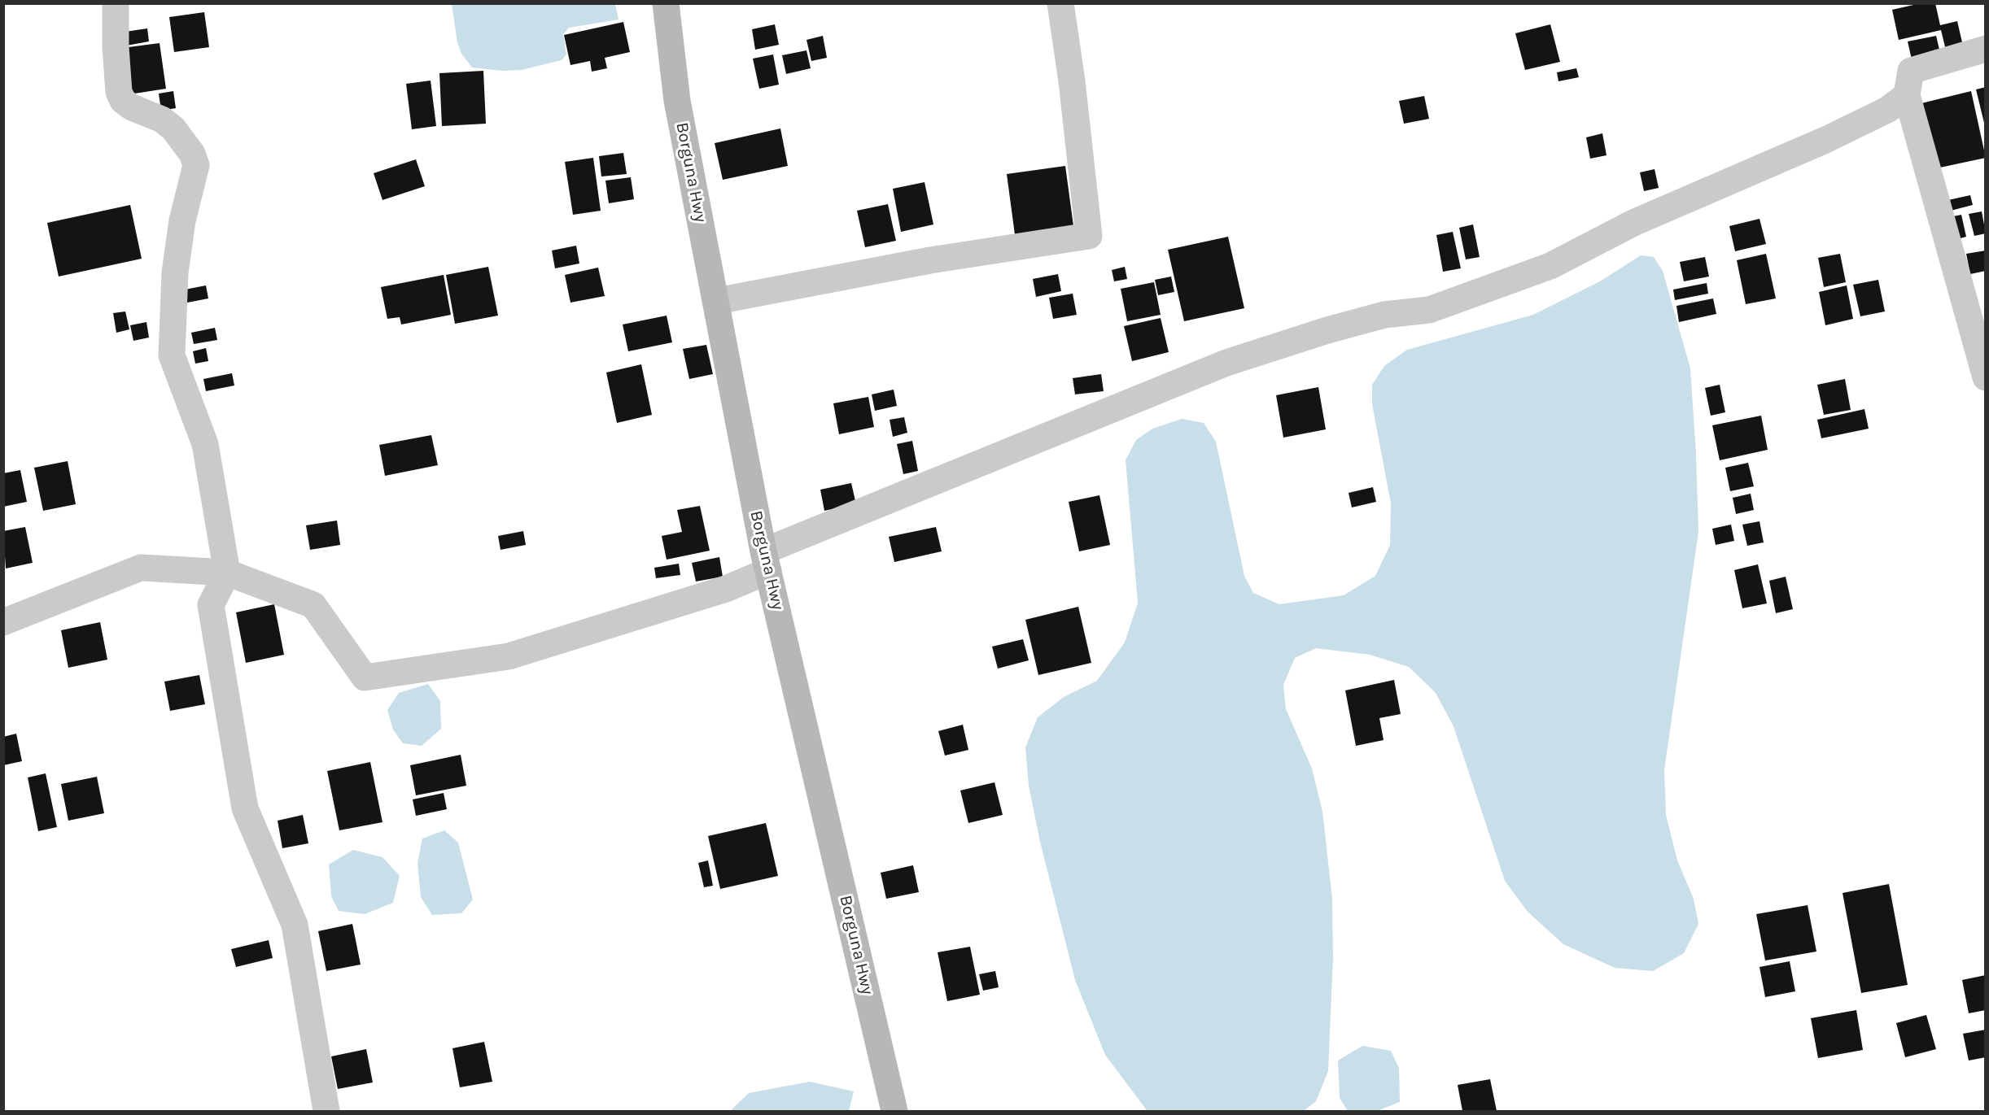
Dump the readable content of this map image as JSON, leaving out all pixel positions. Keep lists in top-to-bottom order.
{
  "streets": {
    "street": ["Borguna Hwy"]
  }
}
